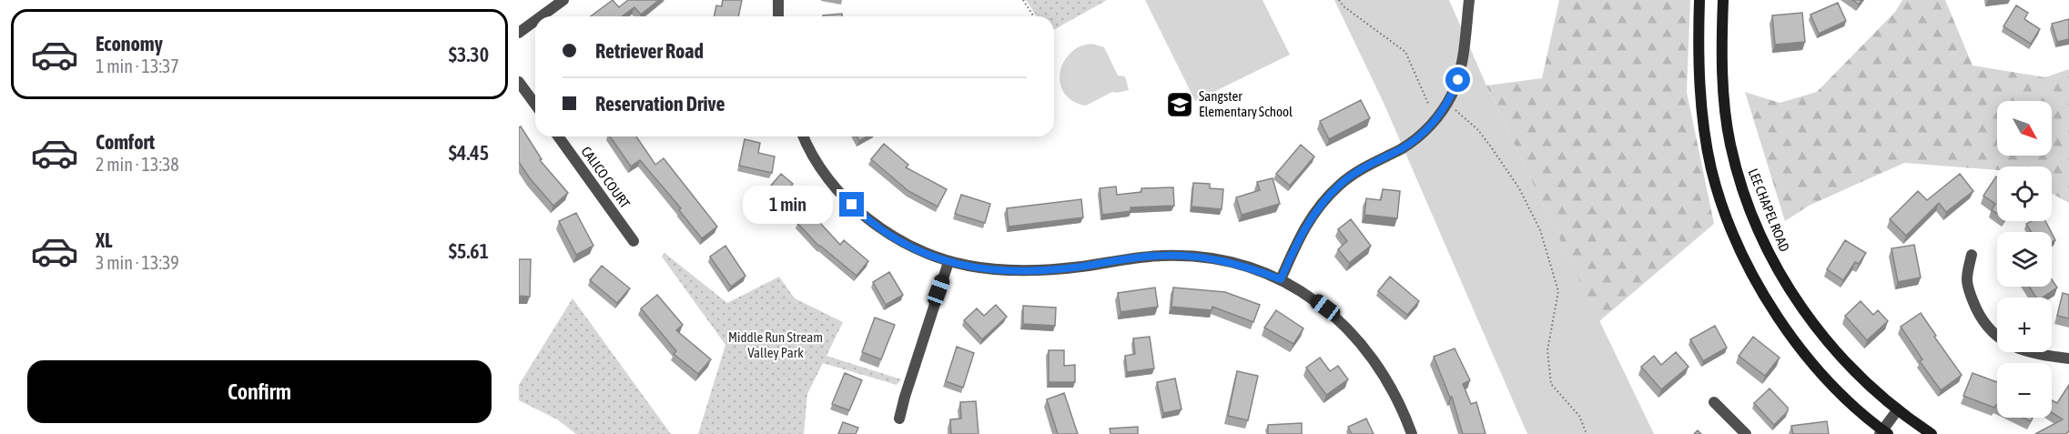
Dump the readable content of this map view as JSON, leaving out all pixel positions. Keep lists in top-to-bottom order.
{
  "streets": {
    "main road": ["LEE CHAPEL ROAD"],
    "street": ["CALICO COURT"]
  },
  "parks": ["Middle Run Stream Valley Park"],
  "places": {
    "school or university": ["Sangster Elementary School"]
  },
  "north": "bottom right",
  "page": {
    "list": [
      {
        "name": "Economy",
        "note": "1 min · 13:37",
        "value": "$3.30"
      },
      {
        "name": "Comfort",
        "note": "2 min · 13:38",
        "value": "$4.45"
      },
      {
        "name": "XL",
        "note": "3 min · 13:39",
        "value": "$5.61"
      }
    ],
    "banner": ["Retriever Road", "Reservation Drive"],
    "map_buttons": ["+", "−"],
    "bubble": "1 min",
    "buttons": "Confirm"
  }
}
